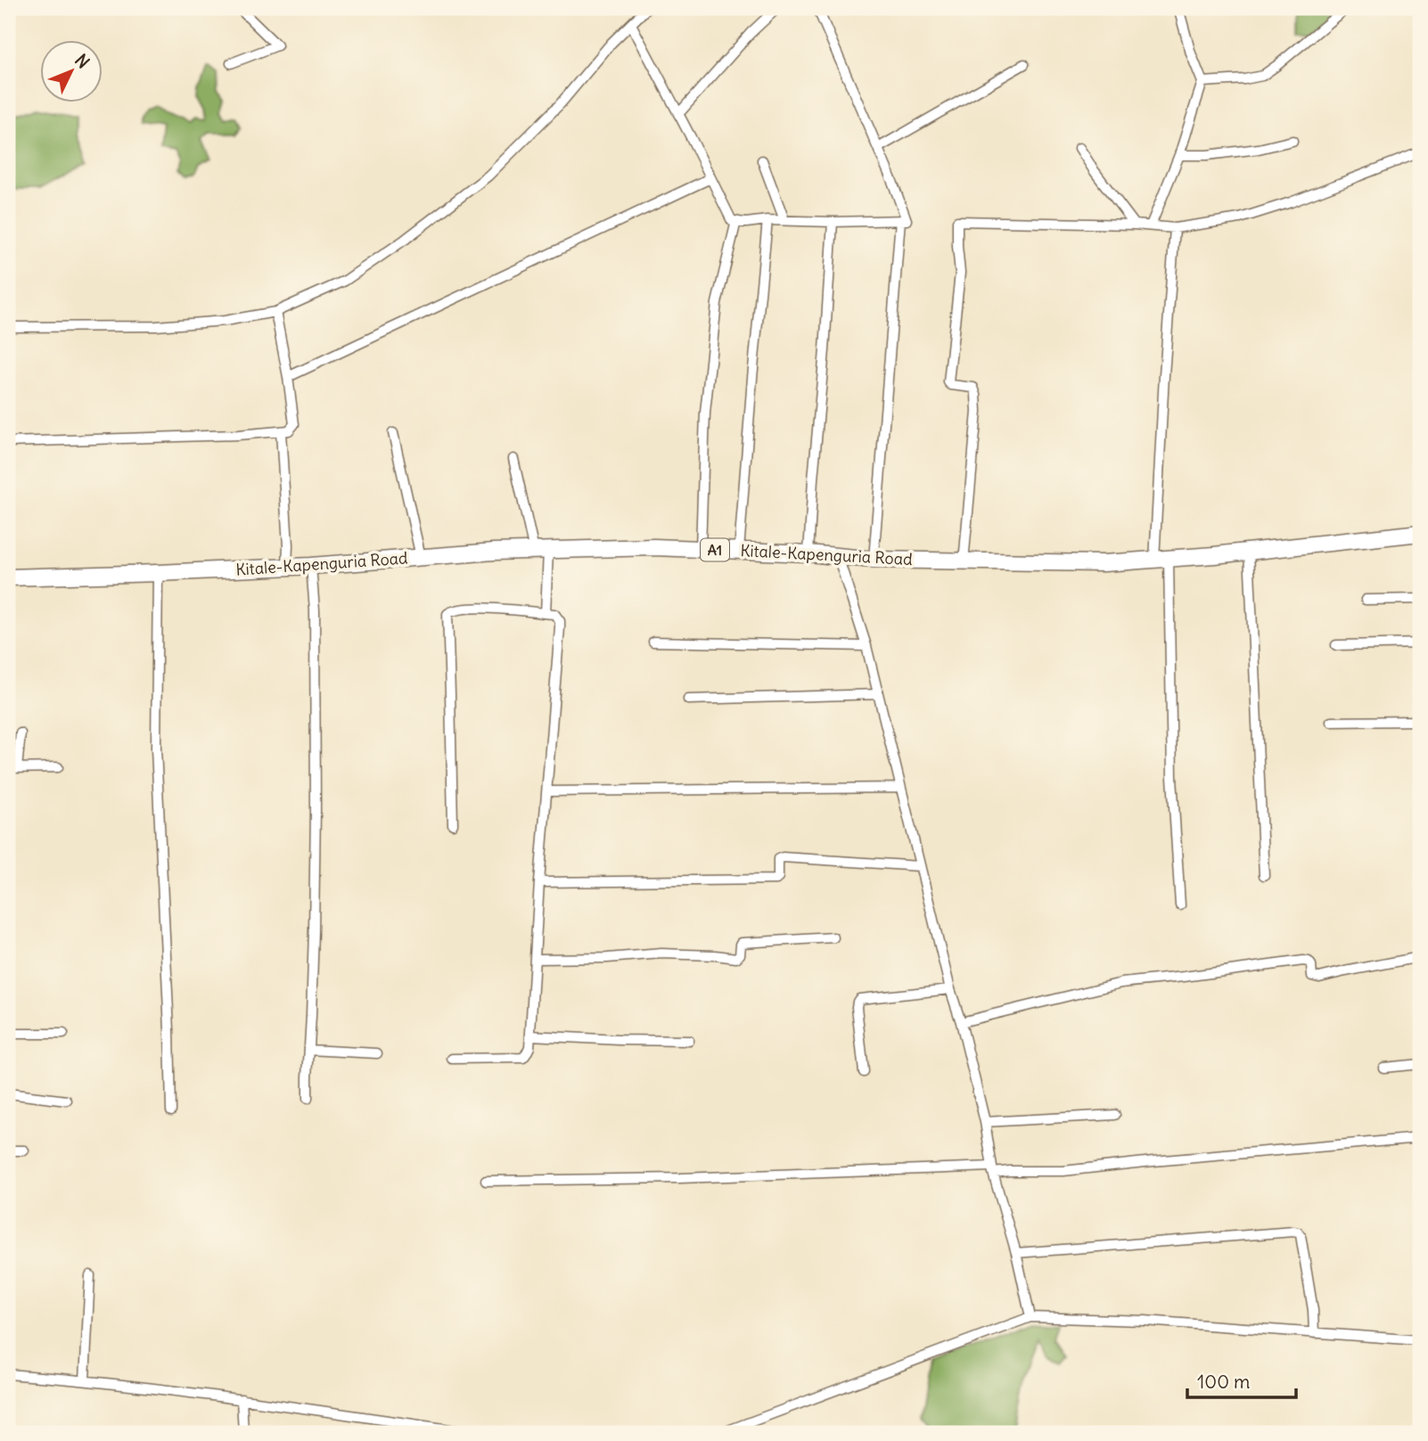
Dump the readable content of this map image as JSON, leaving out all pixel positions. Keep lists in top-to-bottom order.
{
  "streets": {
    "highway": ["A1", "Kitale-Kapenguria Road"]
  },
  "scale_bar": "100 m",
  "north": "top right"
}
